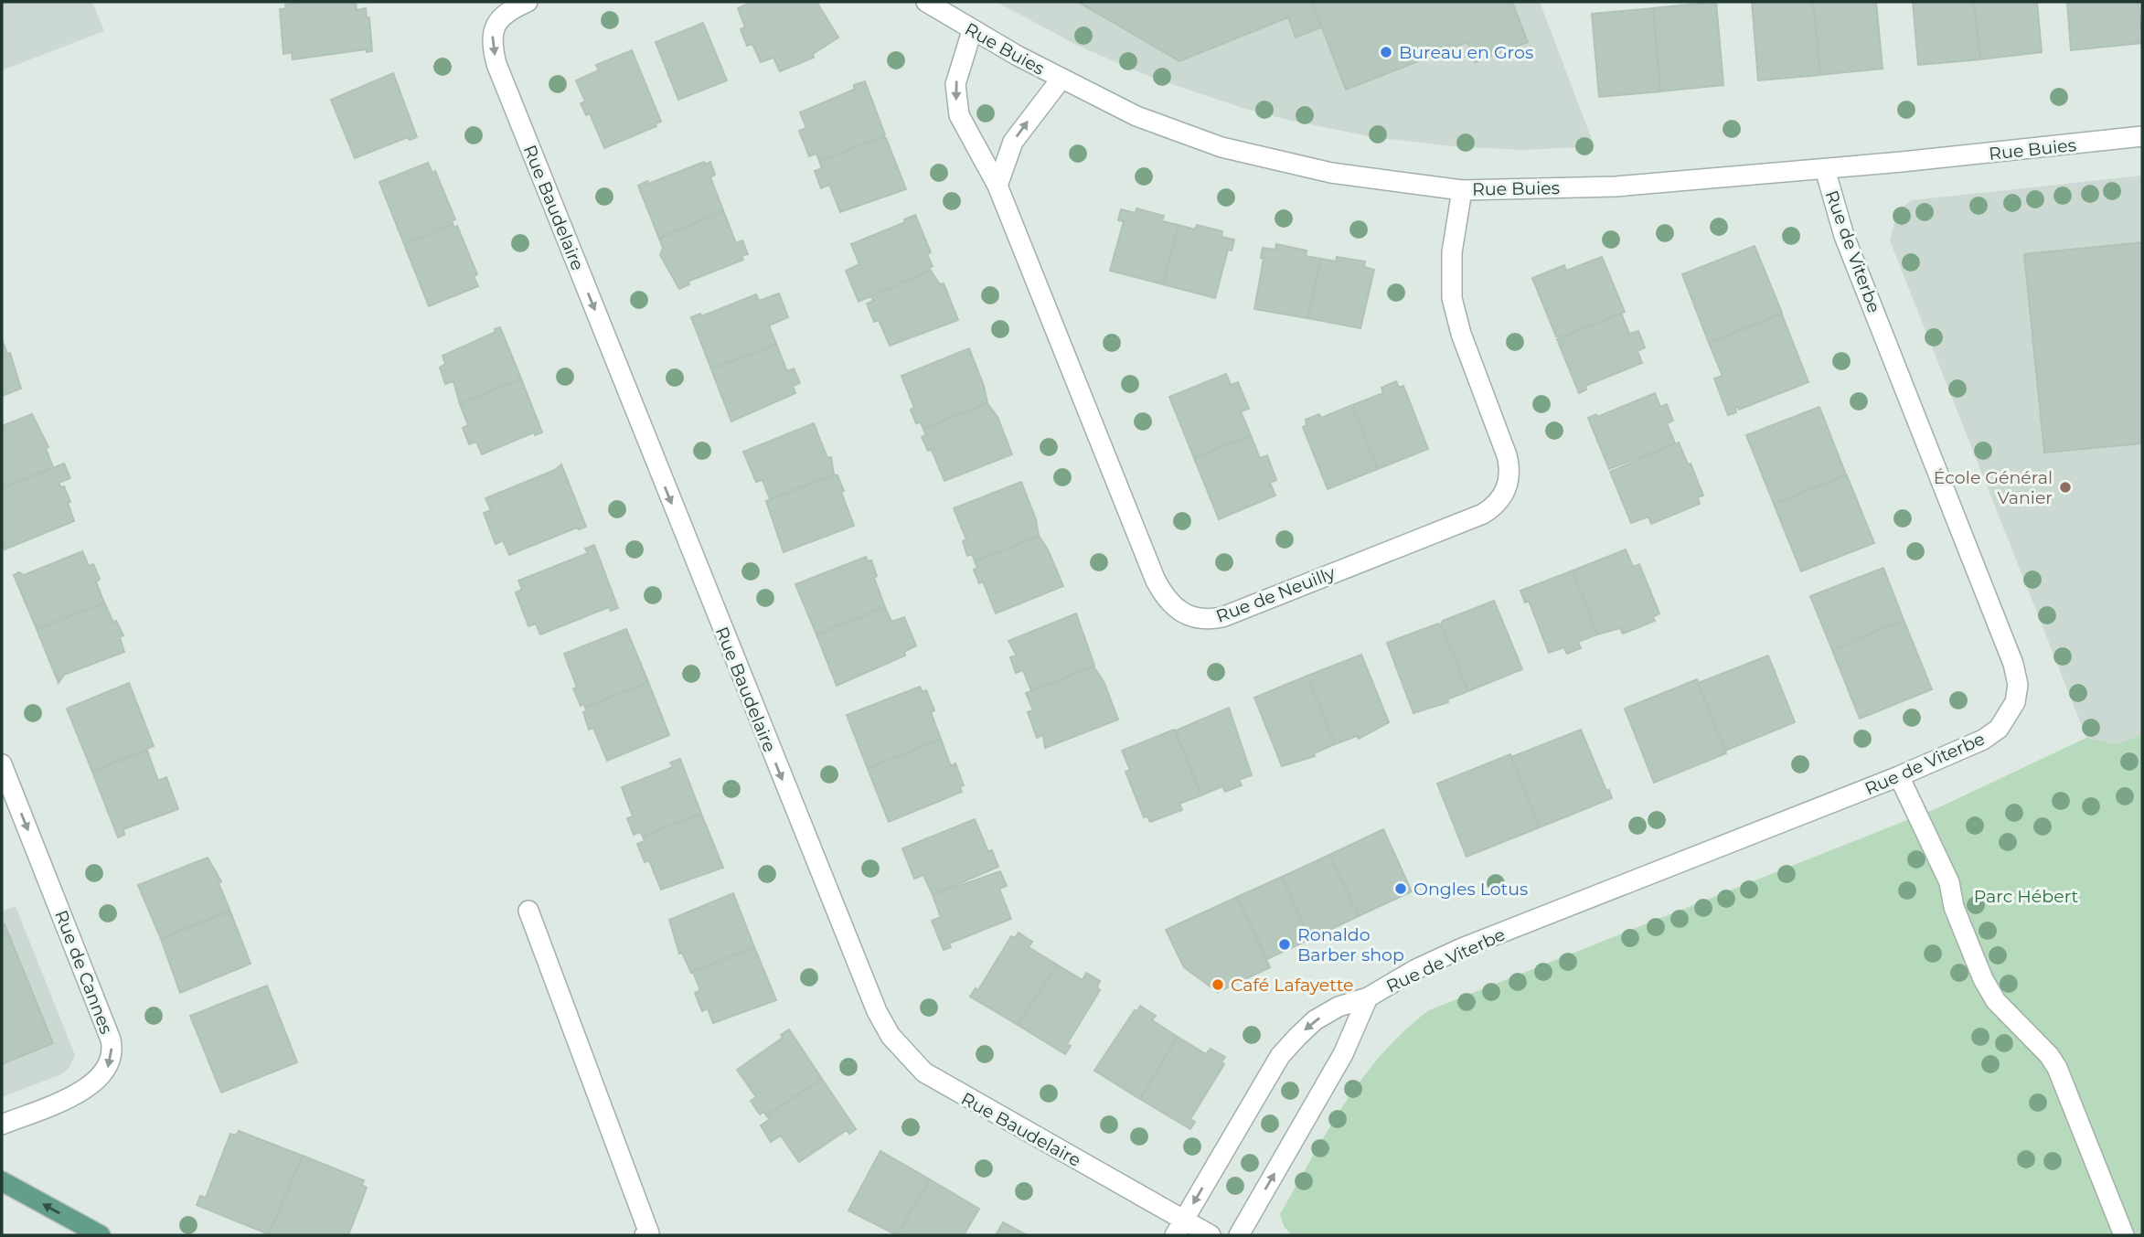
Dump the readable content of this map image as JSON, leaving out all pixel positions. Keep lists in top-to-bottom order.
{
  "streets": {
    "street": [
      "Rue Buies",
      "Rue Baudelaire",
      "Rue de Viterbe",
      "Rue de Neuilly",
      "Rue de Cannes"
    ]
  },
  "crossings": [
    ["Rue Buies", "Rue de Viterbe"],
    ["Rue Buies", "Rue de Neuilly"],
    ["Rue Baudelaire", "Rue de Viterbe"]
  ],
  "one_way": ["Rue Baudelaire", "Rue de Cannes"],
  "parks": ["Parc Hébert"],
  "places": [
    "Bureau en Gros",
    "École Général Vanier",
    "Ongles Lotus",
    "Ronaldo Barber shop",
    "Café Lafayette"
  ]
}
